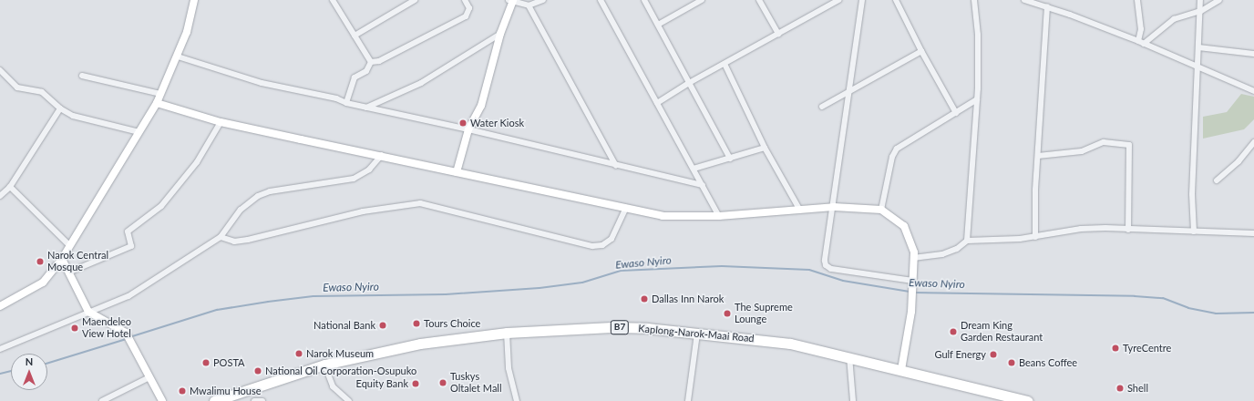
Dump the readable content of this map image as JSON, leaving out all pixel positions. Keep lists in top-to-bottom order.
{
  "streets": {
    "highway": ["B7", "Kaplong-Narok-Maai Road"]
  },
  "water": ["Ewaso Nyiro"],
  "places": [
    "Water Kiosk",
    "Narok Central Mosque",
    "Dallas Inn Narok",
    "The Supreme Lounge",
    "Tours Choice",
    "National Bank",
    "Maendeleo View Hotel",
    "Dream King Garden Restaurant",
    "TyreCentre",
    "Narok Museum",
    "Gulf Energy",
    "POSTA",
    "Beans Coffee",
    "National Oil Corporation-Osupuko",
    "Tuskys Oltalet Mall",
    "Equity Bank",
    "Shell",
    "Mwalimu House"
  ],
  "north": "top"
}
